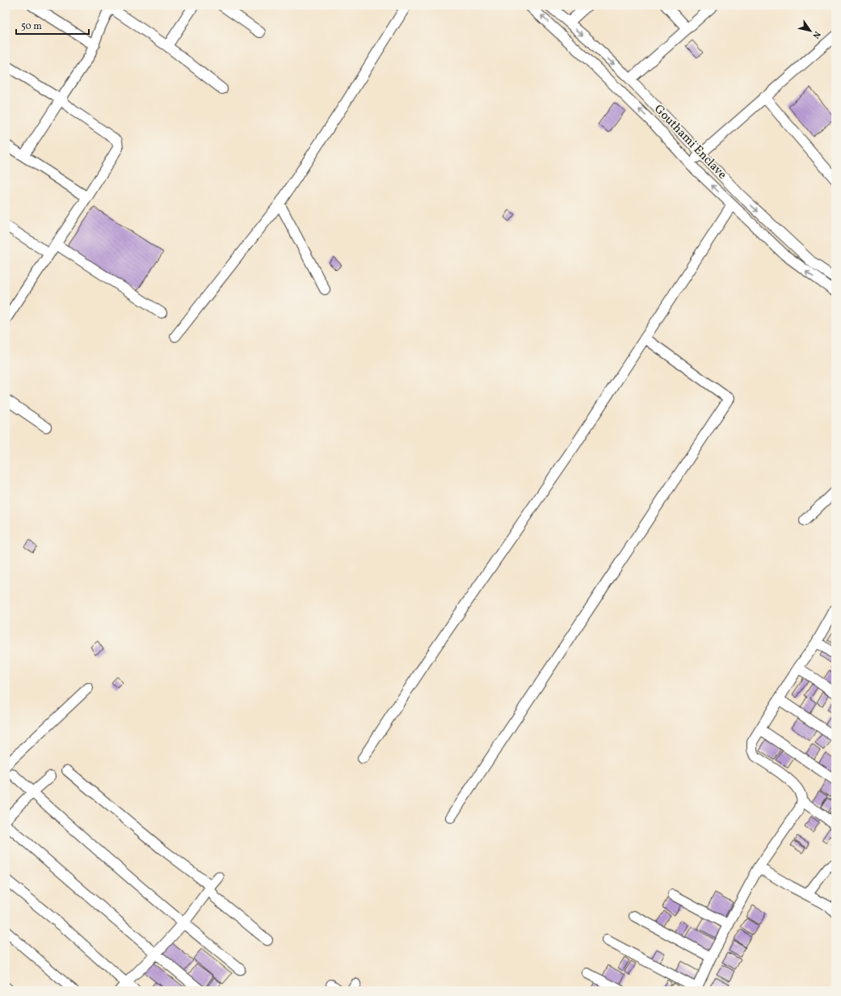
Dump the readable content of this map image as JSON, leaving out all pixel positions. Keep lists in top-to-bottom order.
{
  "streets": {
    "street": ["Gouthami Enclave"]
  },
  "scale_bar": "50 m",
  "north": "bottom right"
}
